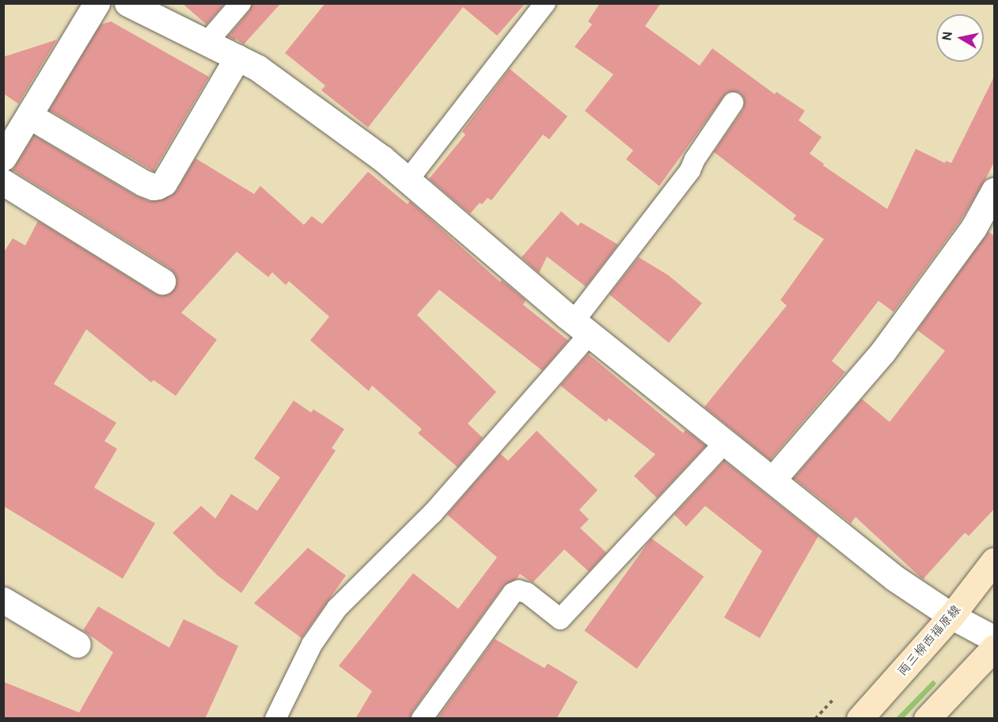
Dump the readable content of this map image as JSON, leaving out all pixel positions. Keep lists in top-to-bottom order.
{
  "streets": {
    "main road": ["両三柳西福原線"]
  },
  "north": "left"
}
